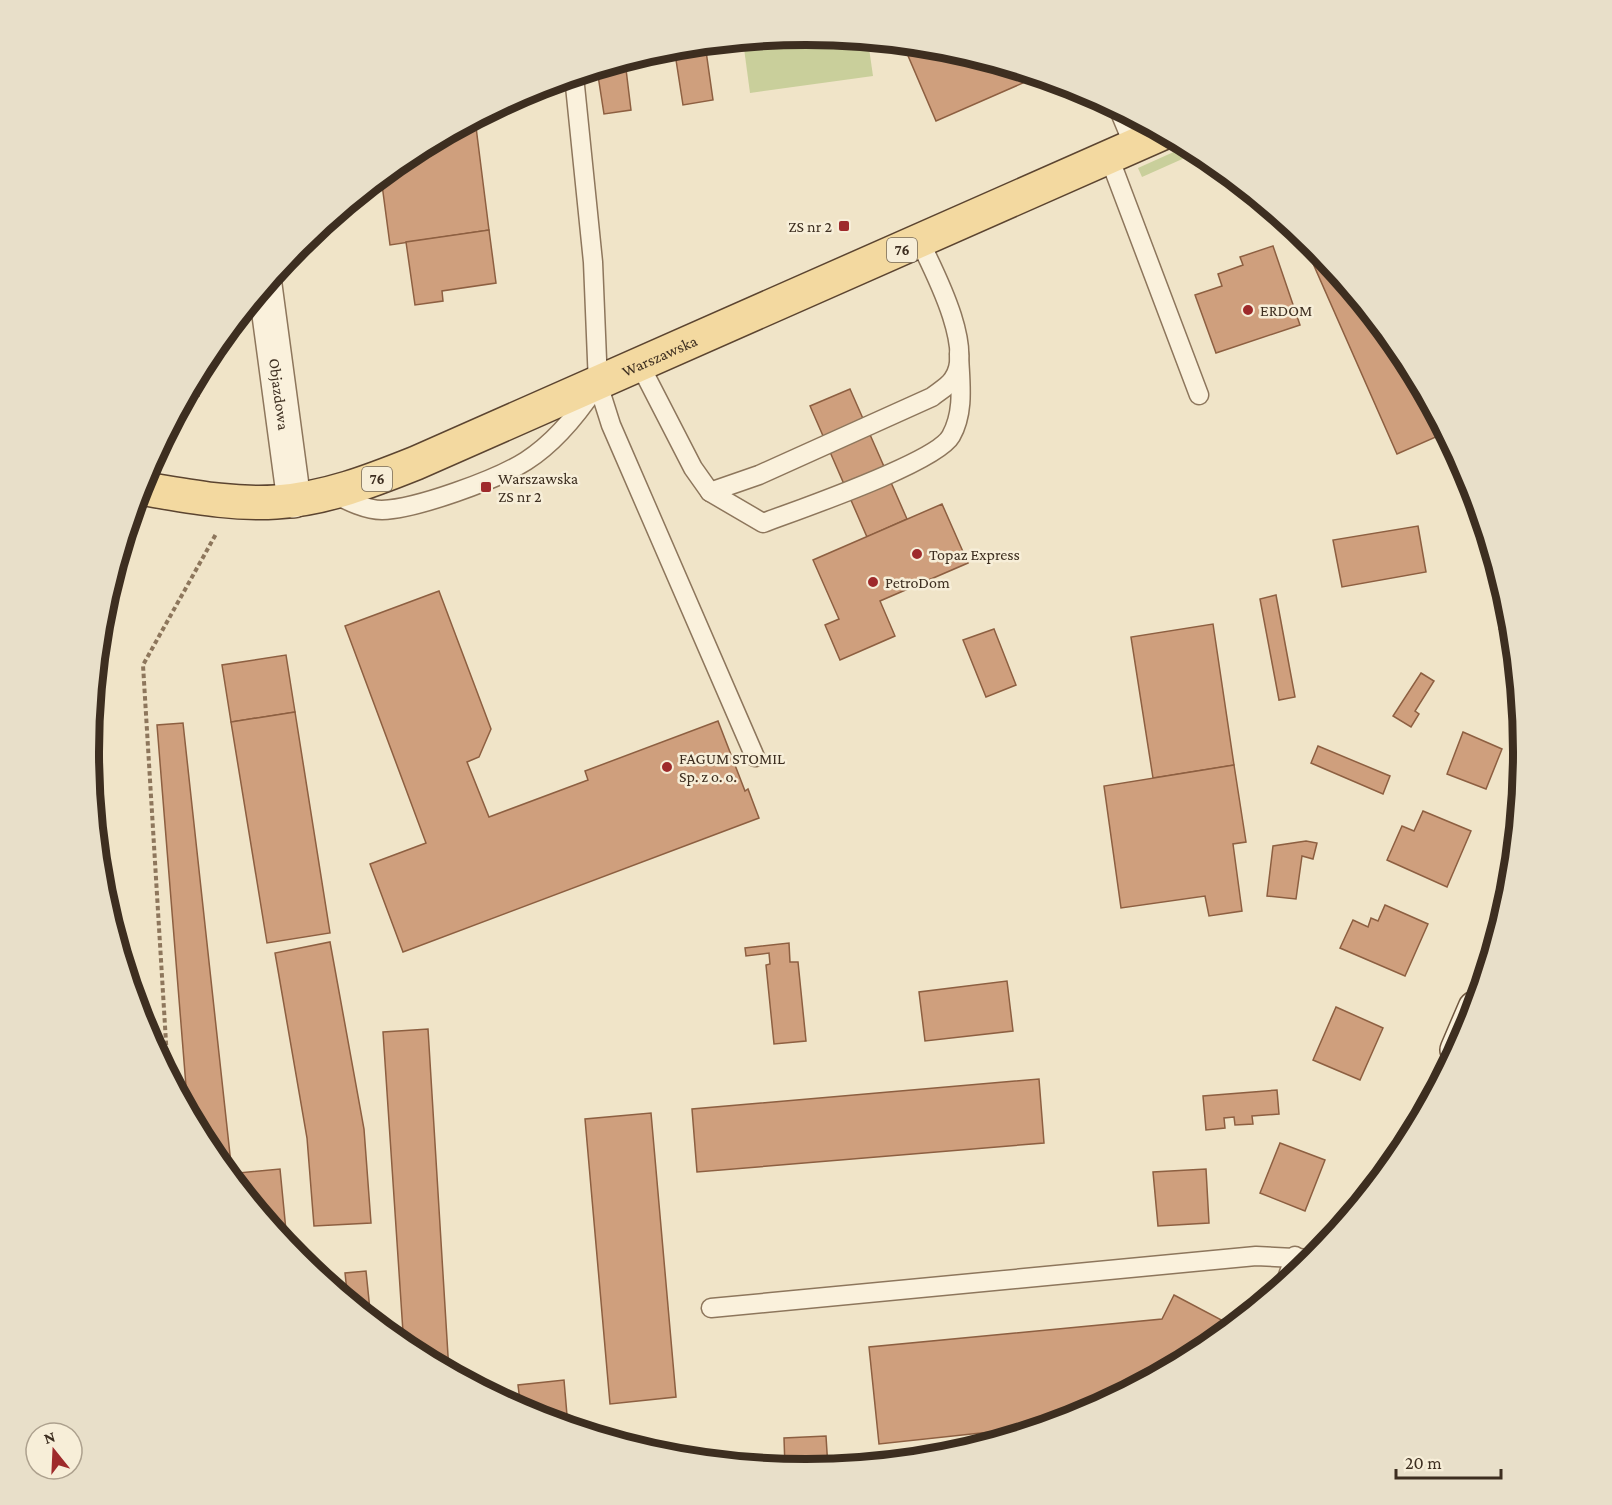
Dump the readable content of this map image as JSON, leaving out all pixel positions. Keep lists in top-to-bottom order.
{
  "streets": {
    "main road": ["76", "Warszawska"],
    "street": ["Objazdowa"]
  },
  "crossings": [
    ["Warszawska", "Objazdowa"]
  ],
  "places": {
    "transit": ["ZS nr 2", "Warszawska ZS nr 2"],
    "other": [
      "ERDOM",
      "Topaz Express",
      "PetroDom",
      "FAGUM STOMIL Sp. z o. o."
    ]
  },
  "scale_bar": "20 m",
  "north": "top"
}
